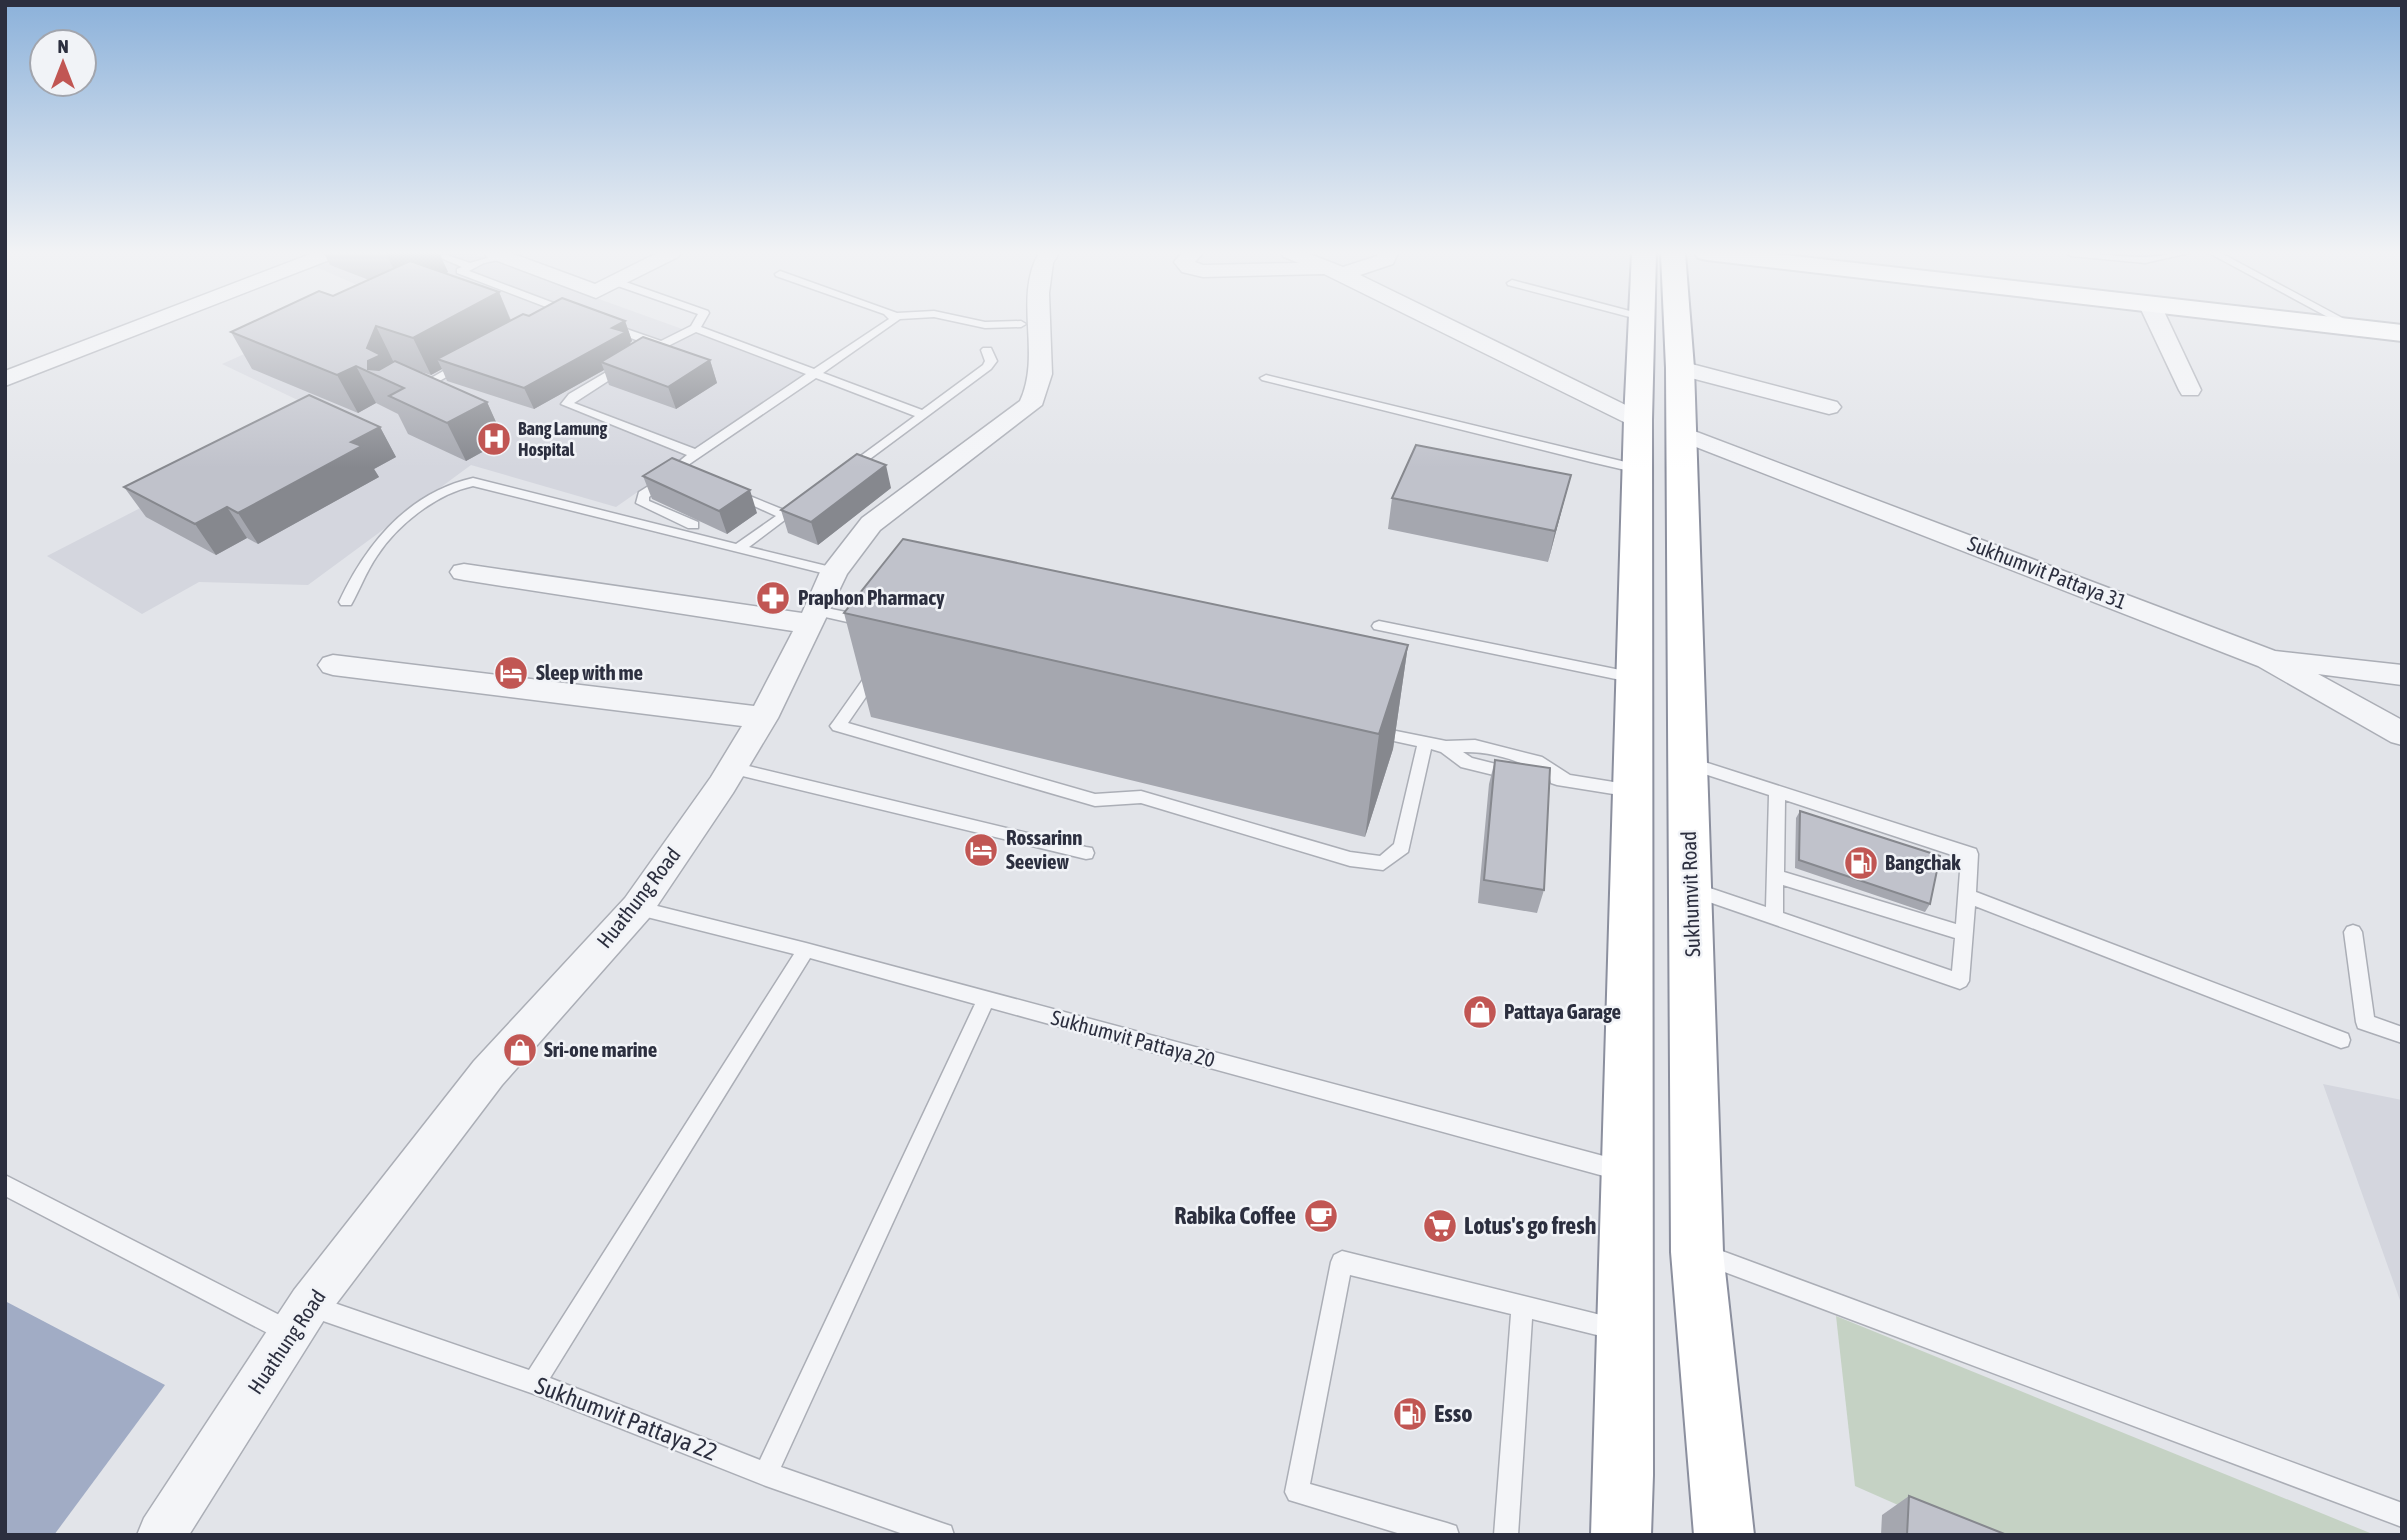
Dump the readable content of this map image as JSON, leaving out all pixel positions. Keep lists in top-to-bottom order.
{
  "streets": {
    "main road": ["Sukhumvit Road"],
    "street": ["Sukhumvit Pattaya 31", "Huathung Road"],
    "lane": ["Sukhumvit Pattaya 20", "Sukhumvit Pattaya 22"]
  },
  "crossings": [
    ["Sukhumvit Pattaya 31", "Sukhumvit Road"],
    ["Huathung Road", "Sukhumvit Pattaya 20"],
    ["Huathung Road", "Sukhumvit Pattaya 22"]
  ],
  "places": {
    "hospital": ["Bang Lamung Hospital"],
    "pharmacy": ["Praphon Pharmacy"],
    "hotel": ["Sleep with me", "Rossarinn Seeview"],
    "fuel station": ["Bangchak", "Esso"],
    "shop": ["Pattaya Garage", "Sri-one marine"],
    "cafe": ["Rabika Coffee"],
    "supermarket": ["Lotus's go fresh"]
  },
  "north": "top"
}
